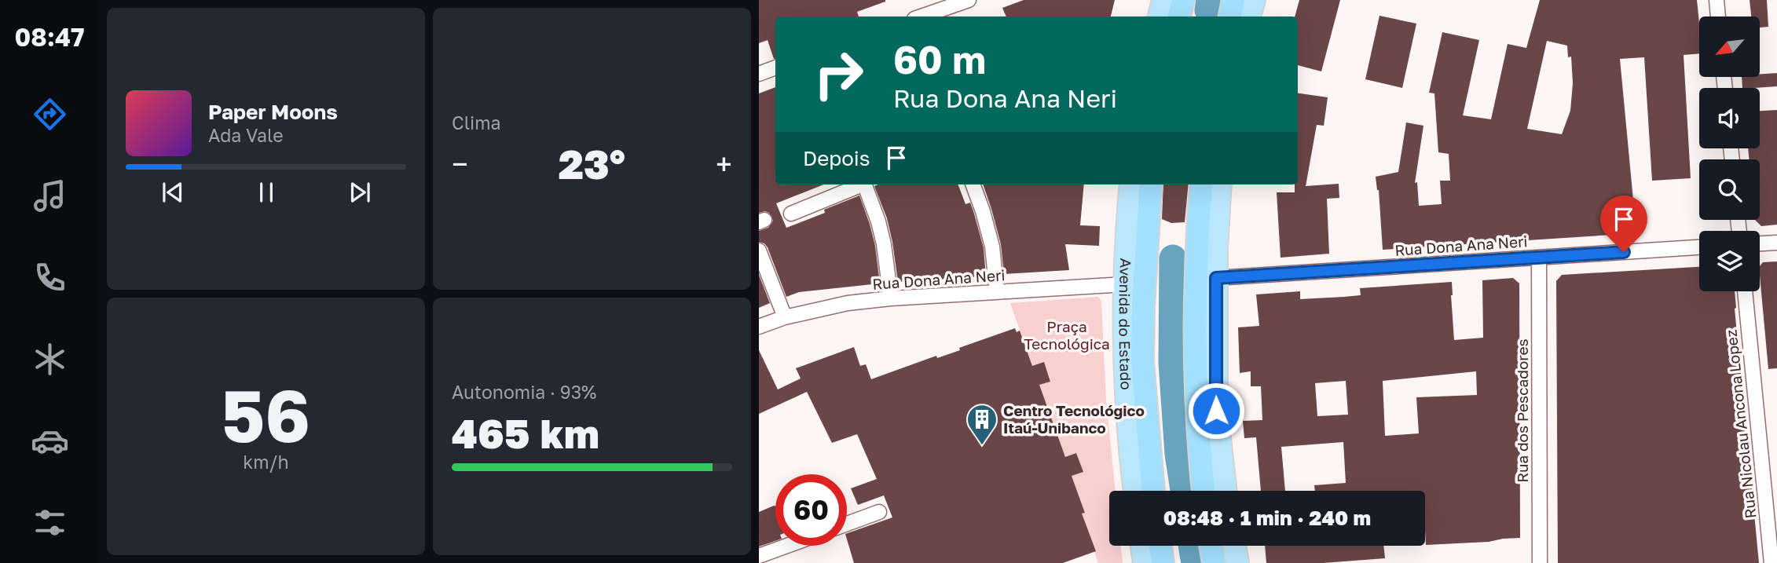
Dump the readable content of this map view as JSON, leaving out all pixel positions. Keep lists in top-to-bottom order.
{
  "streets": {
    "highway": ["Avenida do Estado"],
    "street": ["Rua Dona Ana Neri", "Rua dos Pescadores", "Rua Nicolau Ancona Lopez"]
  },
  "crossings": [
    ["Rua Dona Ana Neri", "Avenida do Estado"],
    ["Rua Dona Ana Neri", "Rua dos Pescadores"]
  ],
  "parks": ["Praça Tecnológica"],
  "places": {
    "building": ["Centro Tecnológico Itaú-Unibanco"]
  },
  "north": "bottom left",
  "page": {
    "tabs": "08:47",
    "tile": [
      "Clima",
      ["56", "km/h"],
      ["Autonomia · 93%", "465 km"]
    ],
    "turn": ["60 m", "Rua Dona Ana Neri"],
    "song": ["Paper Moons", "Ada Vale"],
    "then": "Depois",
    "heat": ["−", "23°", "+"],
    "limit": "60",
    "trip": "08:48 · 1 min · 240 m"
  }
}
